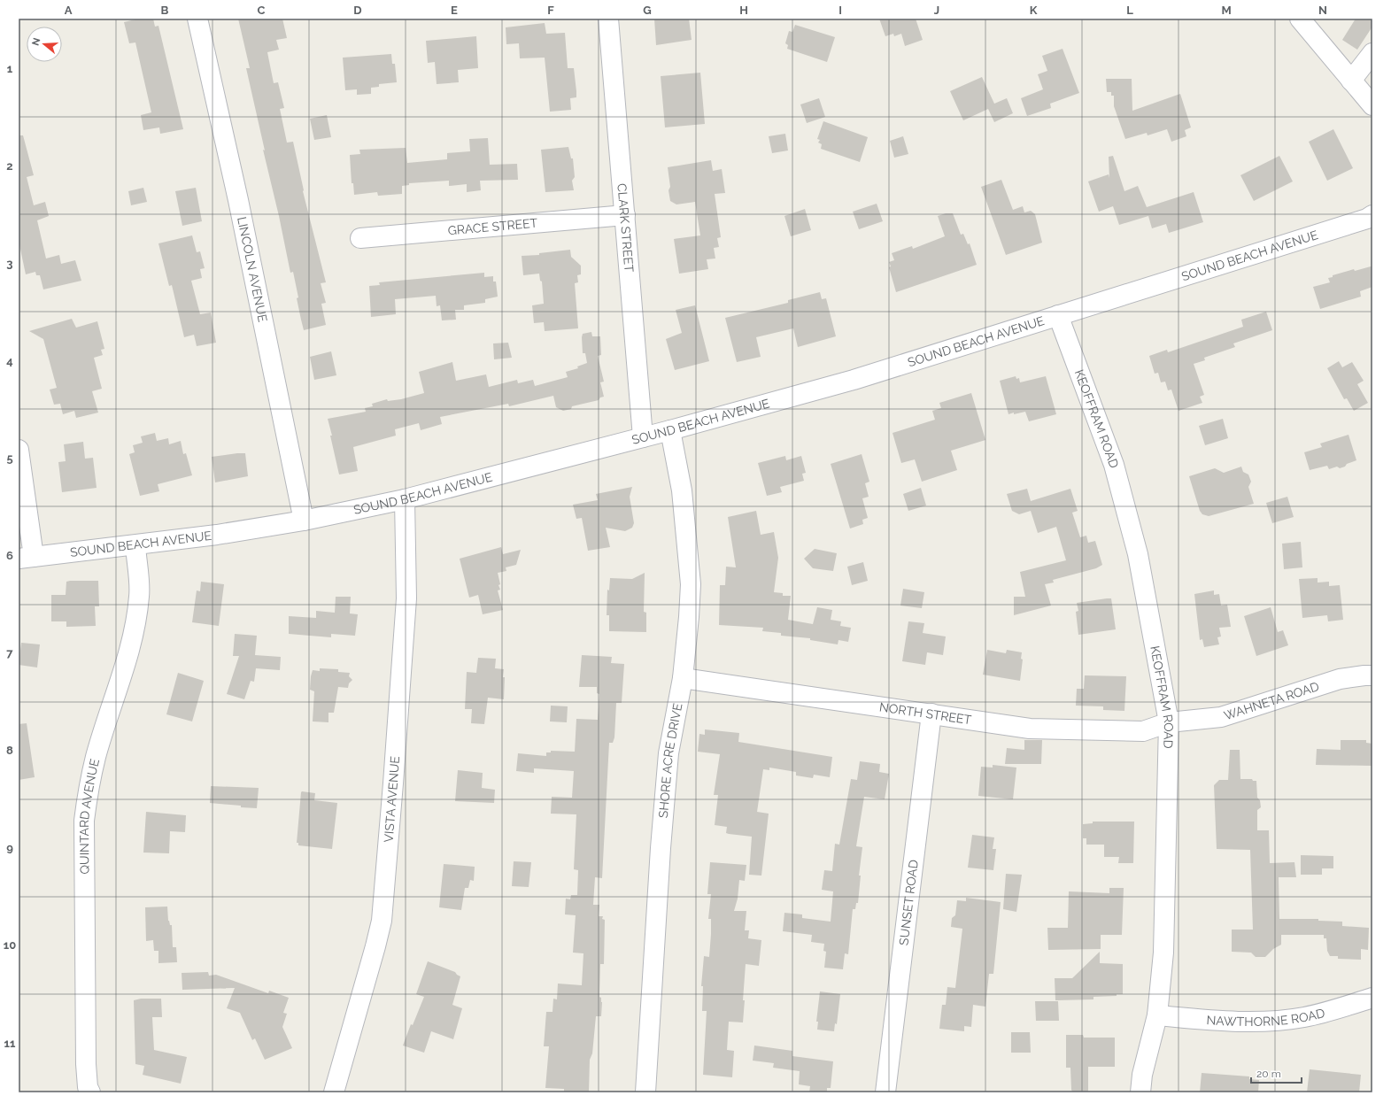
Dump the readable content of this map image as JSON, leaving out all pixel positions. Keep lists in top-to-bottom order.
{
  "streets": {
    "street": [
      "GRACE STREET",
      "CLARK STREET",
      "SOUND BEACH AVENUE",
      "LINCOLN AVENUE",
      "KEOFFRAM ROAD",
      "WAHNETA ROAD",
      "NORTH STREET",
      "SHORE ACRE DRIVE",
      "VISTA AVENUE",
      "QUINTARD AVENUE",
      "SUNSET ROAD",
      "NAWTHORNE ROAD"
    ]
  },
  "crossings": [
    ["GRACE STREET", "CLARK STREET"],
    ["CLARK STREET", "SOUND BEACH AVENUE"],
    ["SOUND BEACH AVENUE", "LINCOLN AVENUE"],
    ["SOUND BEACH AVENUE", "KEOFFRAM ROAD"],
    ["SOUND BEACH AVENUE", "SHORE ACRE DRIVE"],
    ["SOUND BEACH AVENUE", "VISTA AVENUE"],
    ["SOUND BEACH AVENUE", "QUINTARD AVENUE"],
    ["KEOFFRAM ROAD", "WAHNETA ROAD"],
    ["KEOFFRAM ROAD", "NORTH STREET"],
    ["KEOFFRAM ROAD", "NAWTHORNE ROAD"],
    ["WAHNETA ROAD", "NORTH STREET"],
    ["NORTH STREET", "SHORE ACRE DRIVE"],
    ["NORTH STREET", "SUNSET ROAD"]
  ],
  "scale_bar": "20 m",
  "north": "left",
  "grid": {
    "columns": [
      "A",
      "B",
      "C",
      "D",
      "E",
      "F",
      "G",
      "H",
      "I",
      "J",
      "K",
      "L",
      "M",
      "N"
    ],
    "rows": [
      "1",
      "2",
      "3",
      "4",
      "5",
      "6",
      "7",
      "8",
      "9",
      "10",
      "11"
    ]
  }
}
